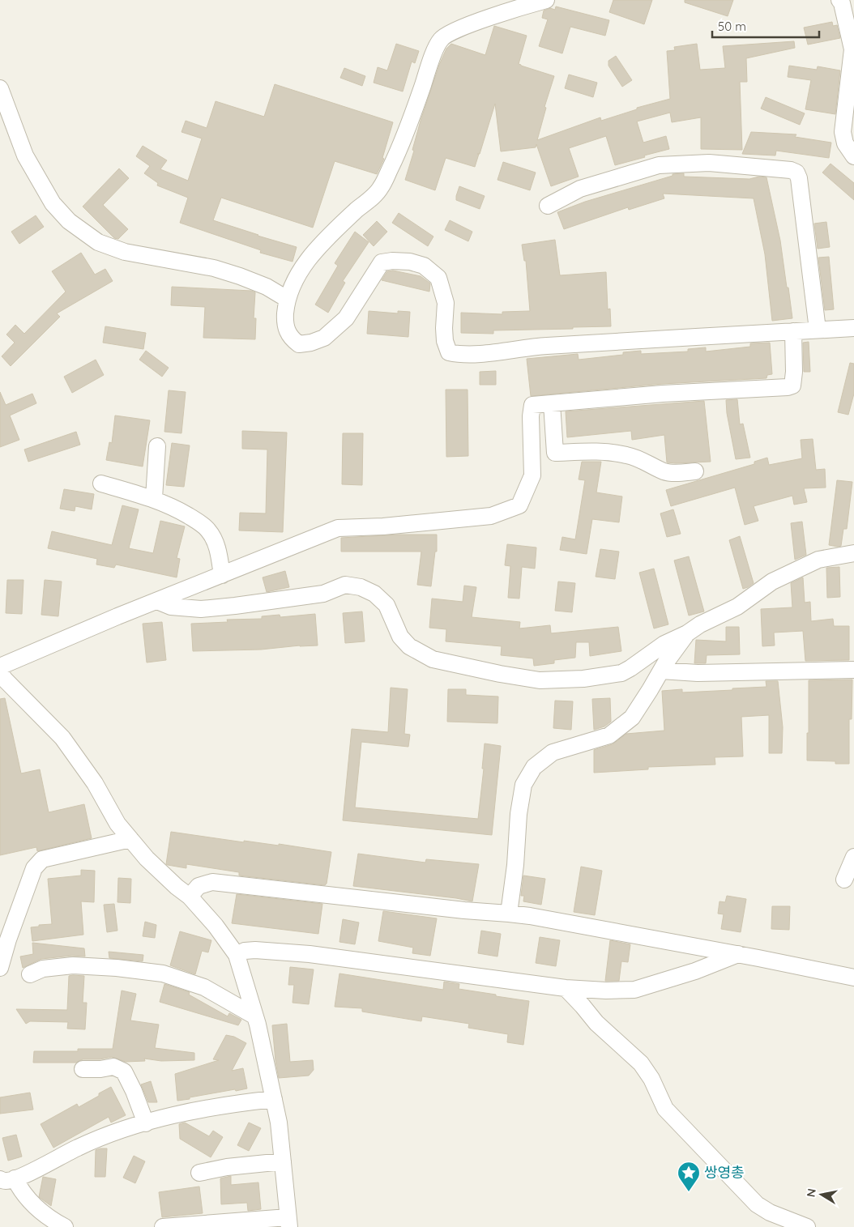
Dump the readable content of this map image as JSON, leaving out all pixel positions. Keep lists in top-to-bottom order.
{
  "places": {
    "place": ["쌍영총"]
  },
  "scale_bar": "50 m",
  "north": "left"
}
